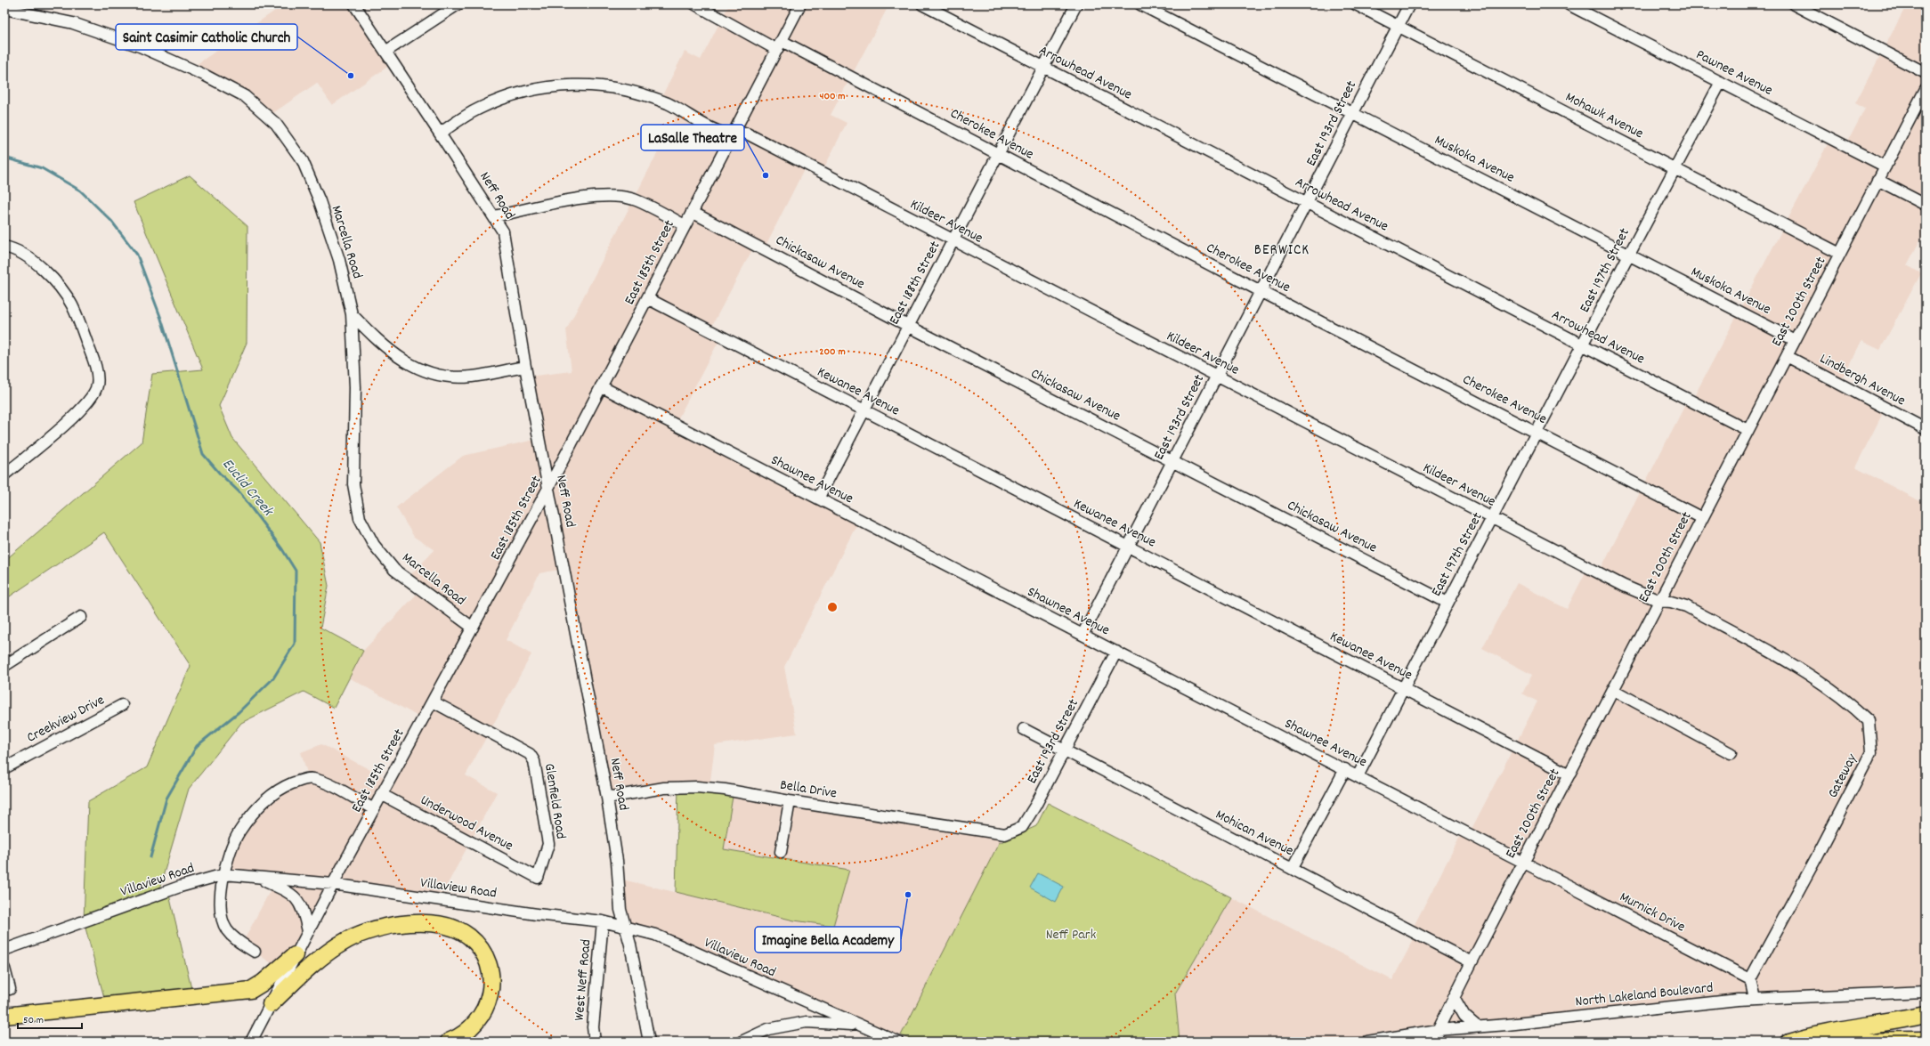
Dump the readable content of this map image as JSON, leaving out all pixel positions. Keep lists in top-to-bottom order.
{
  "streets": {
    "street": [
      "Arrowhead Avenue",
      "Pawnee Avenue",
      "Mohawk Avenue",
      "East 193rd Street",
      "Cherokee Avenue",
      "Muskoka Avenue",
      "Neff Road",
      "Kildeer Avenue",
      "Marcella Road",
      "East 185th Street",
      "Chickasaw Avenue",
      "East 197th Street",
      "East 188th Street",
      "East 200th Street",
      "Lindbergh Avenue",
      "Kewanee Avenue",
      "Shawnee Avenue",
      "Creekview Drive",
      "Gateway",
      "Bella Drive",
      "Glenfield Road",
      "Underwood Avenue",
      "Mohican Avenue",
      "Villaview Road",
      "Murnick Drive",
      "West Neff Road",
      "North Lakeland Boulevard"
    ]
  },
  "crossings": [
    ["Arrowhead Avenue", "East 193rd Street"],
    ["Arrowhead Avenue", "East 197th Street"],
    ["Arrowhead Avenue", "East 188th Street"],
    ["Arrowhead Avenue", "East 200th Street"],
    ["Pawnee Avenue", "East 197th Street"],
    ["Pawnee Avenue", "East 200th Street"],
    ["Mohawk Avenue", "East 193rd Street"],
    ["Mohawk Avenue", "East 197th Street"],
    ["Mohawk Avenue", "East 200th Street"],
    ["East 193rd Street", "Cherokee Avenue"],
    ["East 193rd Street", "Muskoka Avenue"],
    ["East 193rd Street", "Kildeer Avenue"],
    ["East 193rd Street", "Chickasaw Avenue"],
    ["East 193rd Street", "Kewanee Avenue"],
    ["East 193rd Street", "Shawnee Avenue"],
    ["East 193rd Street", "Bella Drive"],
    ["East 193rd Street", "Mohican Avenue"],
    ["Cherokee Avenue", "East 185th Street"],
    ["Cherokee Avenue", "East 197th Street"],
    ["Cherokee Avenue", "East 188th Street"],
    ["Cherokee Avenue", "East 200th Street"],
    ["Muskoka Avenue", "East 197th Street"],
    ["Muskoka Avenue", "East 200th Street"],
    ["Neff Road", "Kildeer Avenue"],
    ["Neff Road", "East 185th Street"],
    ["Neff Road", "Bella Drive"],
    ["Neff Road", "Villaview Road"],
    ["Kildeer Avenue", "East 185th Street"],
    ["Kildeer Avenue", "East 197th Street"],
    ["Kildeer Avenue", "East 188th Street"],
    ["Kildeer Avenue", "East 200th Street"],
    ["Kildeer Avenue", "Gateway"],
    ["Marcella Road", "East 185th Street"],
    ["East 185th Street", "Chickasaw Avenue"],
    ["East 185th Street", "Kewanee Avenue"],
    ["East 185th Street", "Shawnee Avenue"],
    ["East 185th Street", "Glenfield Road"],
    ["East 185th Street", "Underwood Avenue"],
    ["East 185th Street", "Villaview Road"],
    ["Chickasaw Avenue", "East 197th Street"],
    ["Chickasaw Avenue", "East 188th Street"],
    ["East 197th Street", "Kewanee Avenue"],
    ["East 197th Street", "Shawnee Avenue"],
    ["East 188th Street", "Kewanee Avenue"],
    ["East 188th Street", "Shawnee Avenue"],
    ["East 200th Street", "Lindbergh Avenue"],
    ["East 200th Street", "Kewanee Avenue"],
    ["East 200th Street", "Shawnee Avenue"],
    ["East 200th Street", "Gateway"],
    ["East 200th Street", "Mohican Avenue"],
    ["East 200th Street", "Murnick Drive"],
    ["East 200th Street", "North Lakeland Boulevard"],
    ["Shawnee Avenue", "Murnick Drive"],
    ["Gateway", "Murnick Drive"],
    ["Glenfield Road", "Underwood Avenue"],
    ["Villaview Road", "West Neff Road"]
  ],
  "districts": ["BERWICK"],
  "water": ["Euclid Creek"],
  "parks": ["Neff Park"],
  "places": ["Saint Casimir Catholic Church", "LaSalle Theatre", "Imagine Bella Academy"],
  "scale_bar": "50 m",
  "rings": ["400 m", "200 m"]
}
